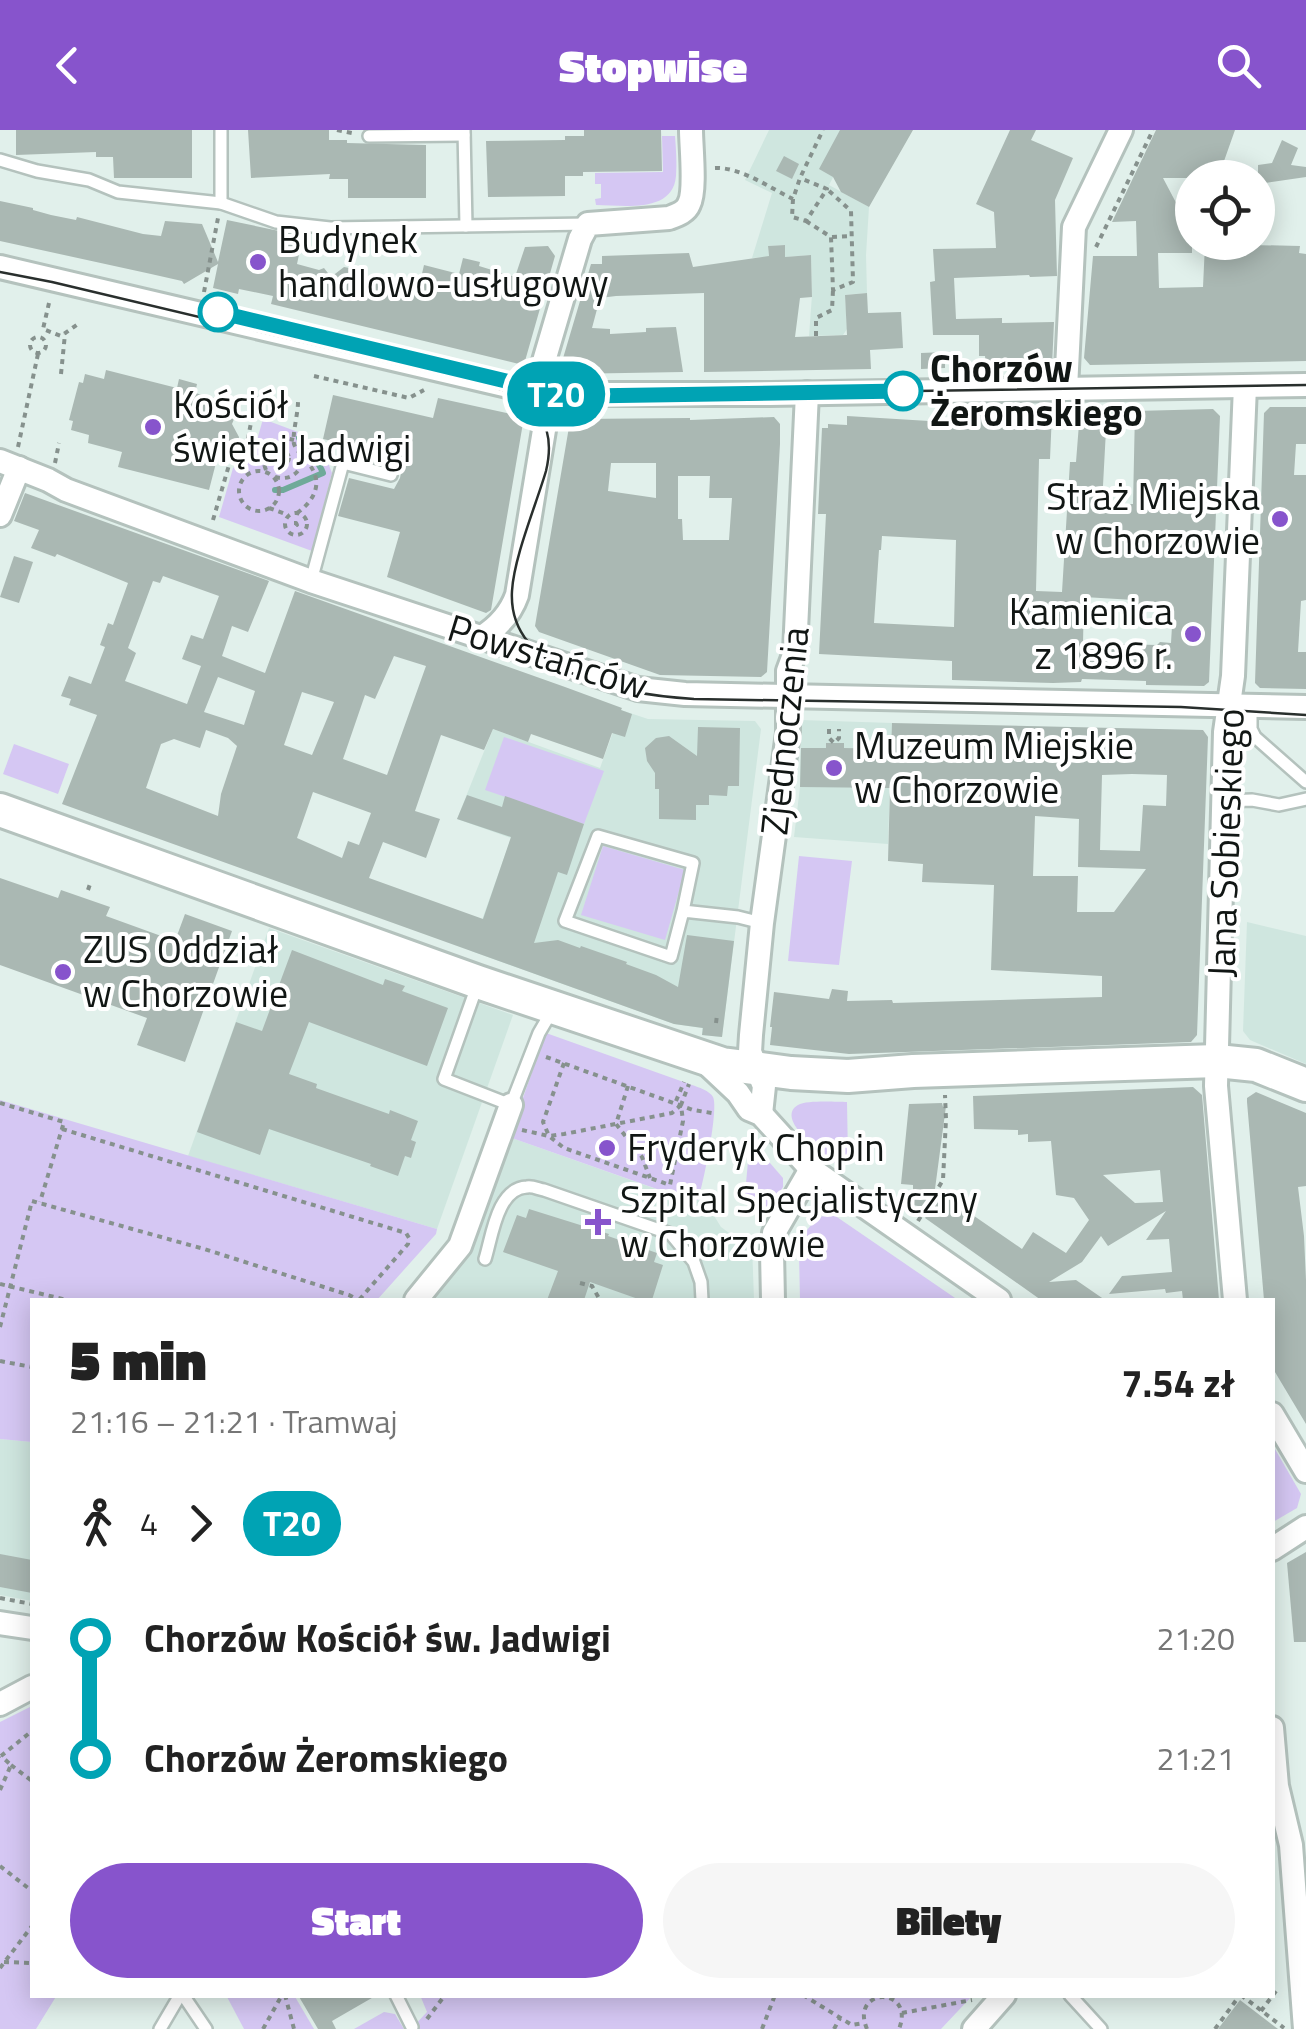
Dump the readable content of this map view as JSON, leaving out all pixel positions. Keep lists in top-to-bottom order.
{
  "streets": {
    "street": ["Powstańców", "Zjednoczenia", "Jana Sobieskiego"]
  },
  "crossings": [
    ["Powstańców", "Zjednoczenia"],
    ["Powstańców", "Jana Sobieskiego"]
  ],
  "places": {
    "other": [
      "Budynek handlowo-usługowy",
      "Chorzów Żeromskiego",
      "Kościół świętej Jadwigi",
      "Straż Miejska w Chorzowie",
      "Kamienica z 1896 r.",
      "Muzeum Miejskie w Chorzowie",
      "ZUS Oddział w Chorzowie",
      "Fryderyk Chopin"
    ],
    "health": ["Szpital Specjalistyczny w Chorzowie"]
  },
  "lines": ["tram line T20"],
  "page": {
    "header": "Stopwise",
    "on_map": "T20",
    "heading": ["5 min", "21:16 – 21:21 · Tramwaj", "7.54 zł"],
    "legs": ["4", "T20"],
    "list": [
      {
        "name": "Chorzów Kościół św. Jadwigi",
        "value": "21:20"
      },
      {
        "name": "Chorzów Żeromskiego",
        "value": "21:21"
      }
    ],
    "buttons": ["Start", "Bilety"]
  }
}
